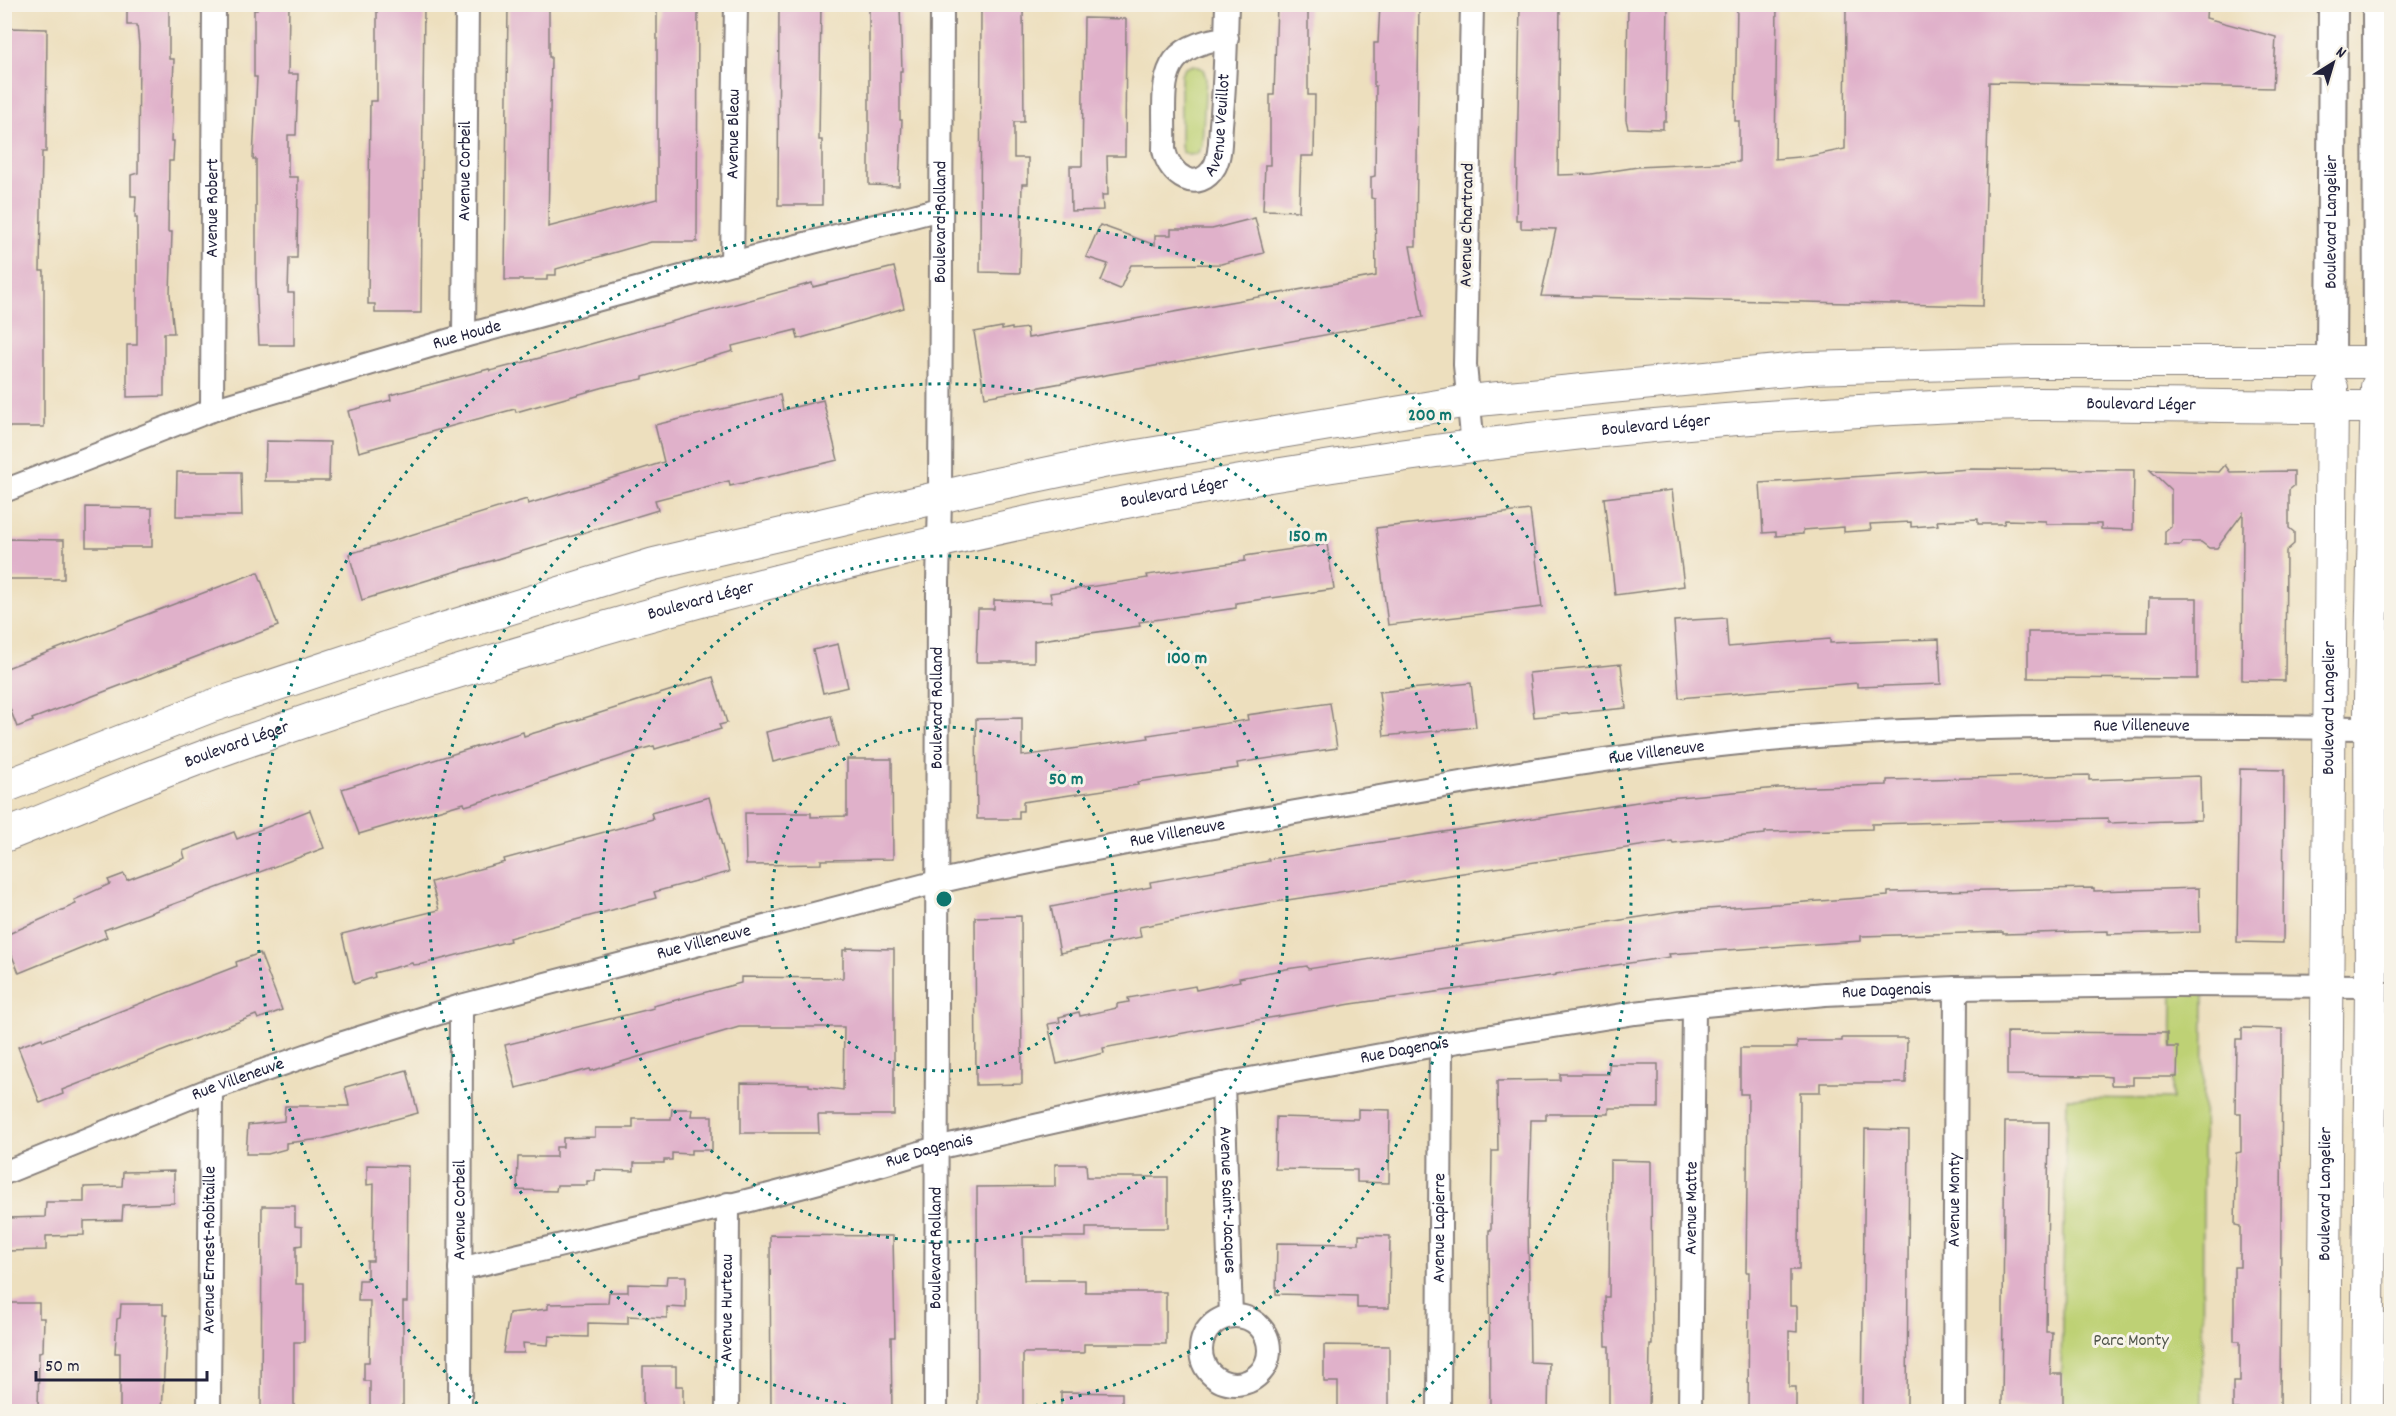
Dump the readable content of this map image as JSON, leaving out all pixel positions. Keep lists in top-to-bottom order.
{
  "streets": {
    "main road": ["Boulevard Langelier", "Boulevard Léger"],
    "street": [
      "Avenue Veuillot",
      "Avenue Bleau",
      "Avenue Corbeil",
      "Avenue Robert",
      "Boulevard Rolland",
      "Avenue Chartrand",
      "Rue Houde",
      "Rue Villeneuve",
      "Rue Dagenais",
      "Avenue Saint-Jacques",
      "Avenue Monty",
      "Avenue Matte",
      "Avenue Lapierre",
      "Avenue Ernest-Robitaille",
      "Avenue Hurteau"
    ]
  },
  "crossings": [
    ["Avenue Bleau", "Rue Houde"],
    ["Avenue Corbeil", "Rue Houde"],
    ["Avenue Corbeil", "Rue Villeneuve"],
    ["Avenue Corbeil", "Rue Dagenais"],
    ["Avenue Robert", "Rue Houde"],
    ["Boulevard Rolland", "Rue Houde"],
    ["Boulevard Rolland", "Boulevard Léger"],
    ["Boulevard Rolland", "Rue Villeneuve"],
    ["Boulevard Rolland", "Rue Dagenais"],
    ["Boulevard Langelier", "Boulevard Léger"],
    ["Boulevard Langelier", "Rue Villeneuve"],
    ["Boulevard Langelier", "Rue Dagenais"],
    ["Avenue Chartrand", "Boulevard Léger"],
    ["Rue Villeneuve", "Avenue Ernest-Robitaille"],
    ["Rue Dagenais", "Avenue Saint-Jacques"],
    ["Rue Dagenais", "Avenue Monty"],
    ["Rue Dagenais", "Avenue Matte"],
    ["Rue Dagenais", "Avenue Lapierre"],
    ["Rue Dagenais", "Avenue Hurteau"]
  ],
  "parks": ["Parc Monty"],
  "scale_bar": "50 m",
  "north": "top right",
  "rings": [
    "200 m",
    "150 m",
    "100 m",
    "50 m"
  ]
}
